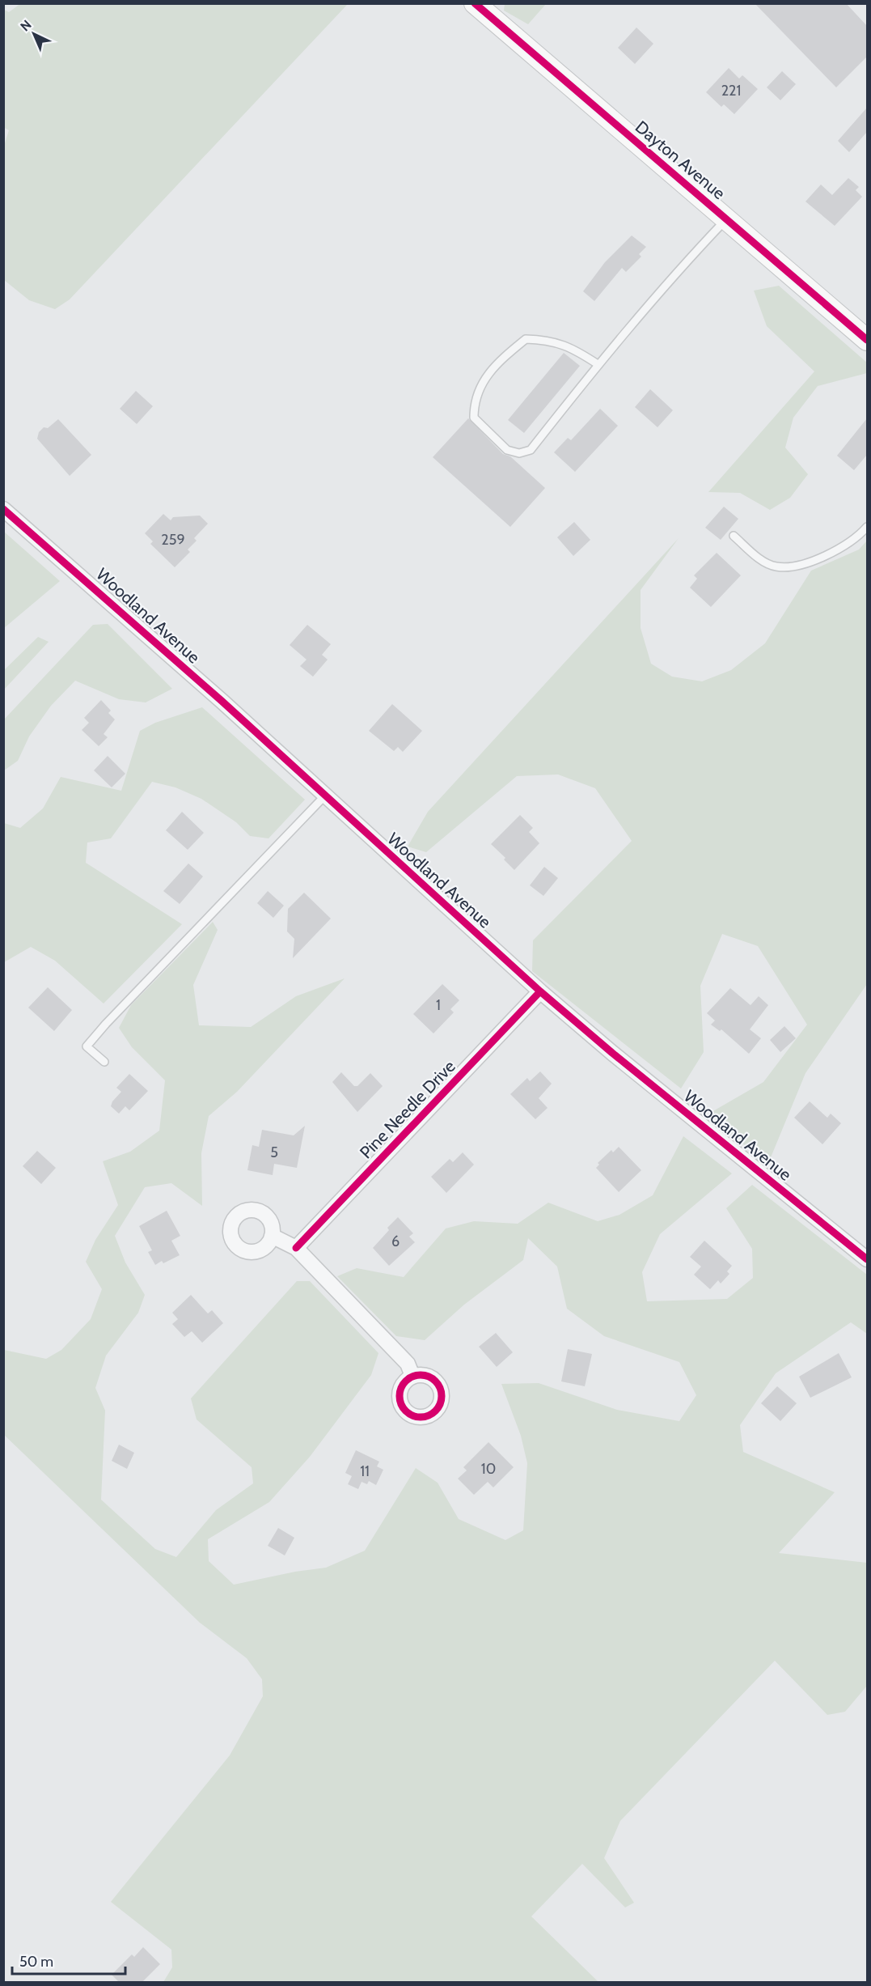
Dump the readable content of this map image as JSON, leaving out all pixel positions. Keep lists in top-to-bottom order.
{
  "streets": {
    "street": ["Dayton Avenue", "Woodland Avenue", "Pine Needle Drive"]
  },
  "crossings": [
    ["Woodland Avenue", "Pine Needle Drive"]
  ],
  "house_numbers": [
    "221",
    "259",
    "1",
    "5",
    "6",
    "10",
    "11"
  ],
  "scale_bar": "50 m",
  "north": "top left"
}
